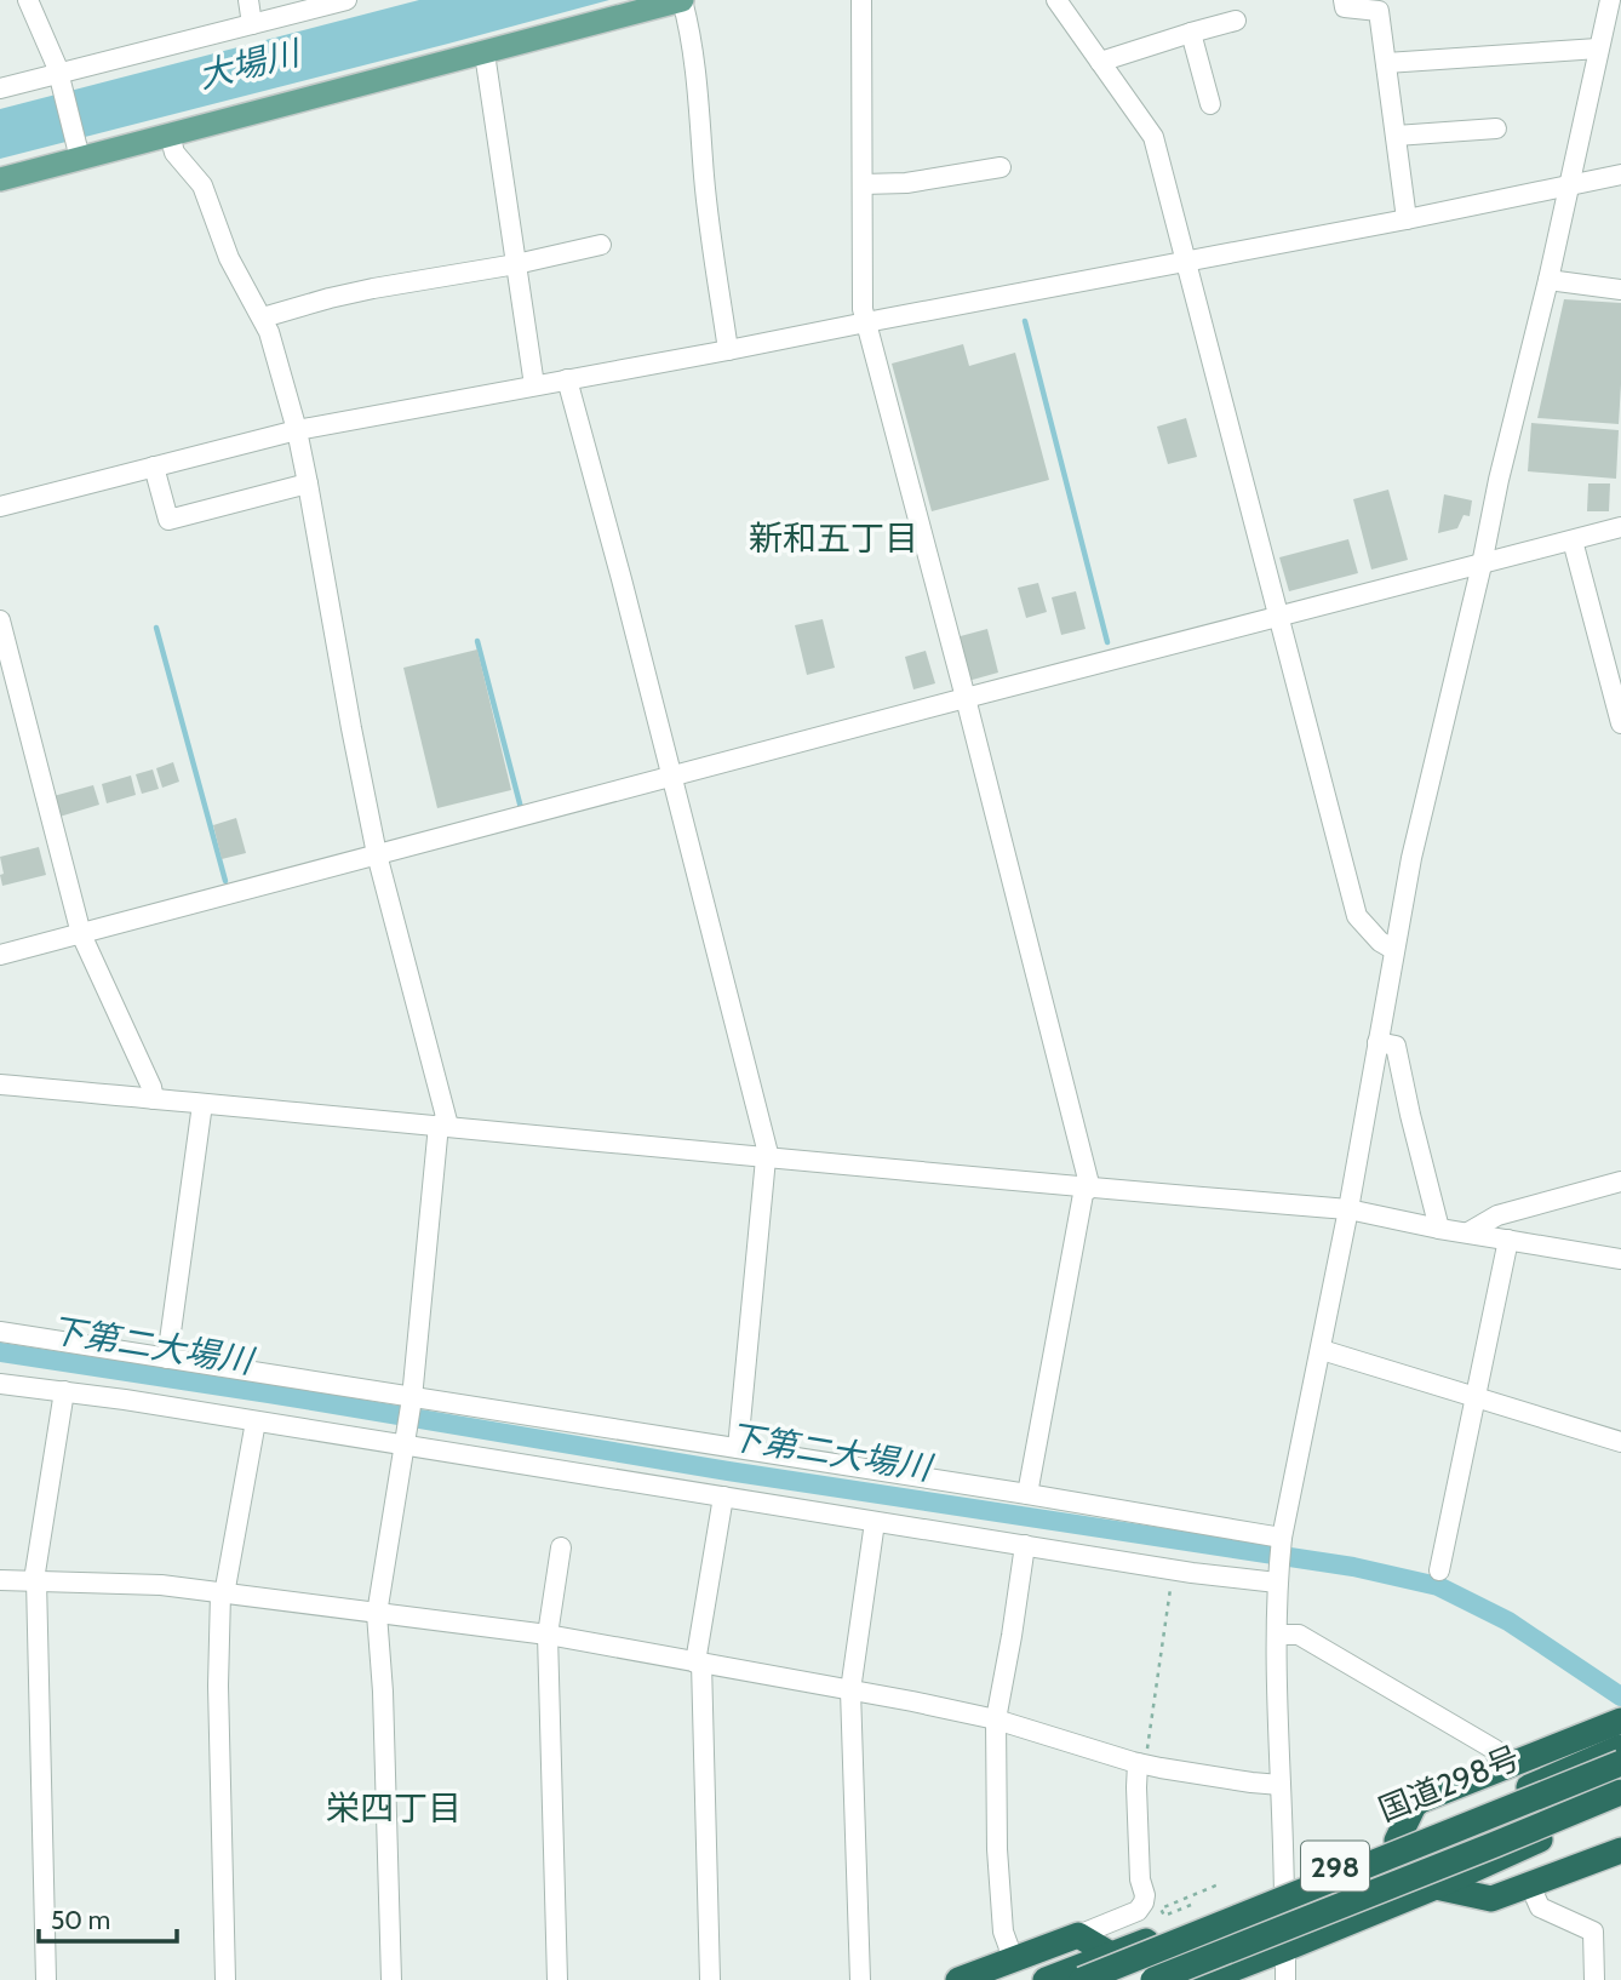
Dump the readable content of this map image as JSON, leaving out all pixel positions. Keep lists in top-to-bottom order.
{
  "streets": {
    "highway": ["国道298号", "298"]
  },
  "districts": ["新和五丁目", "栄四丁目"],
  "water": ["大場川", "下第二大場川"],
  "scale_bar": "50 m"
}
